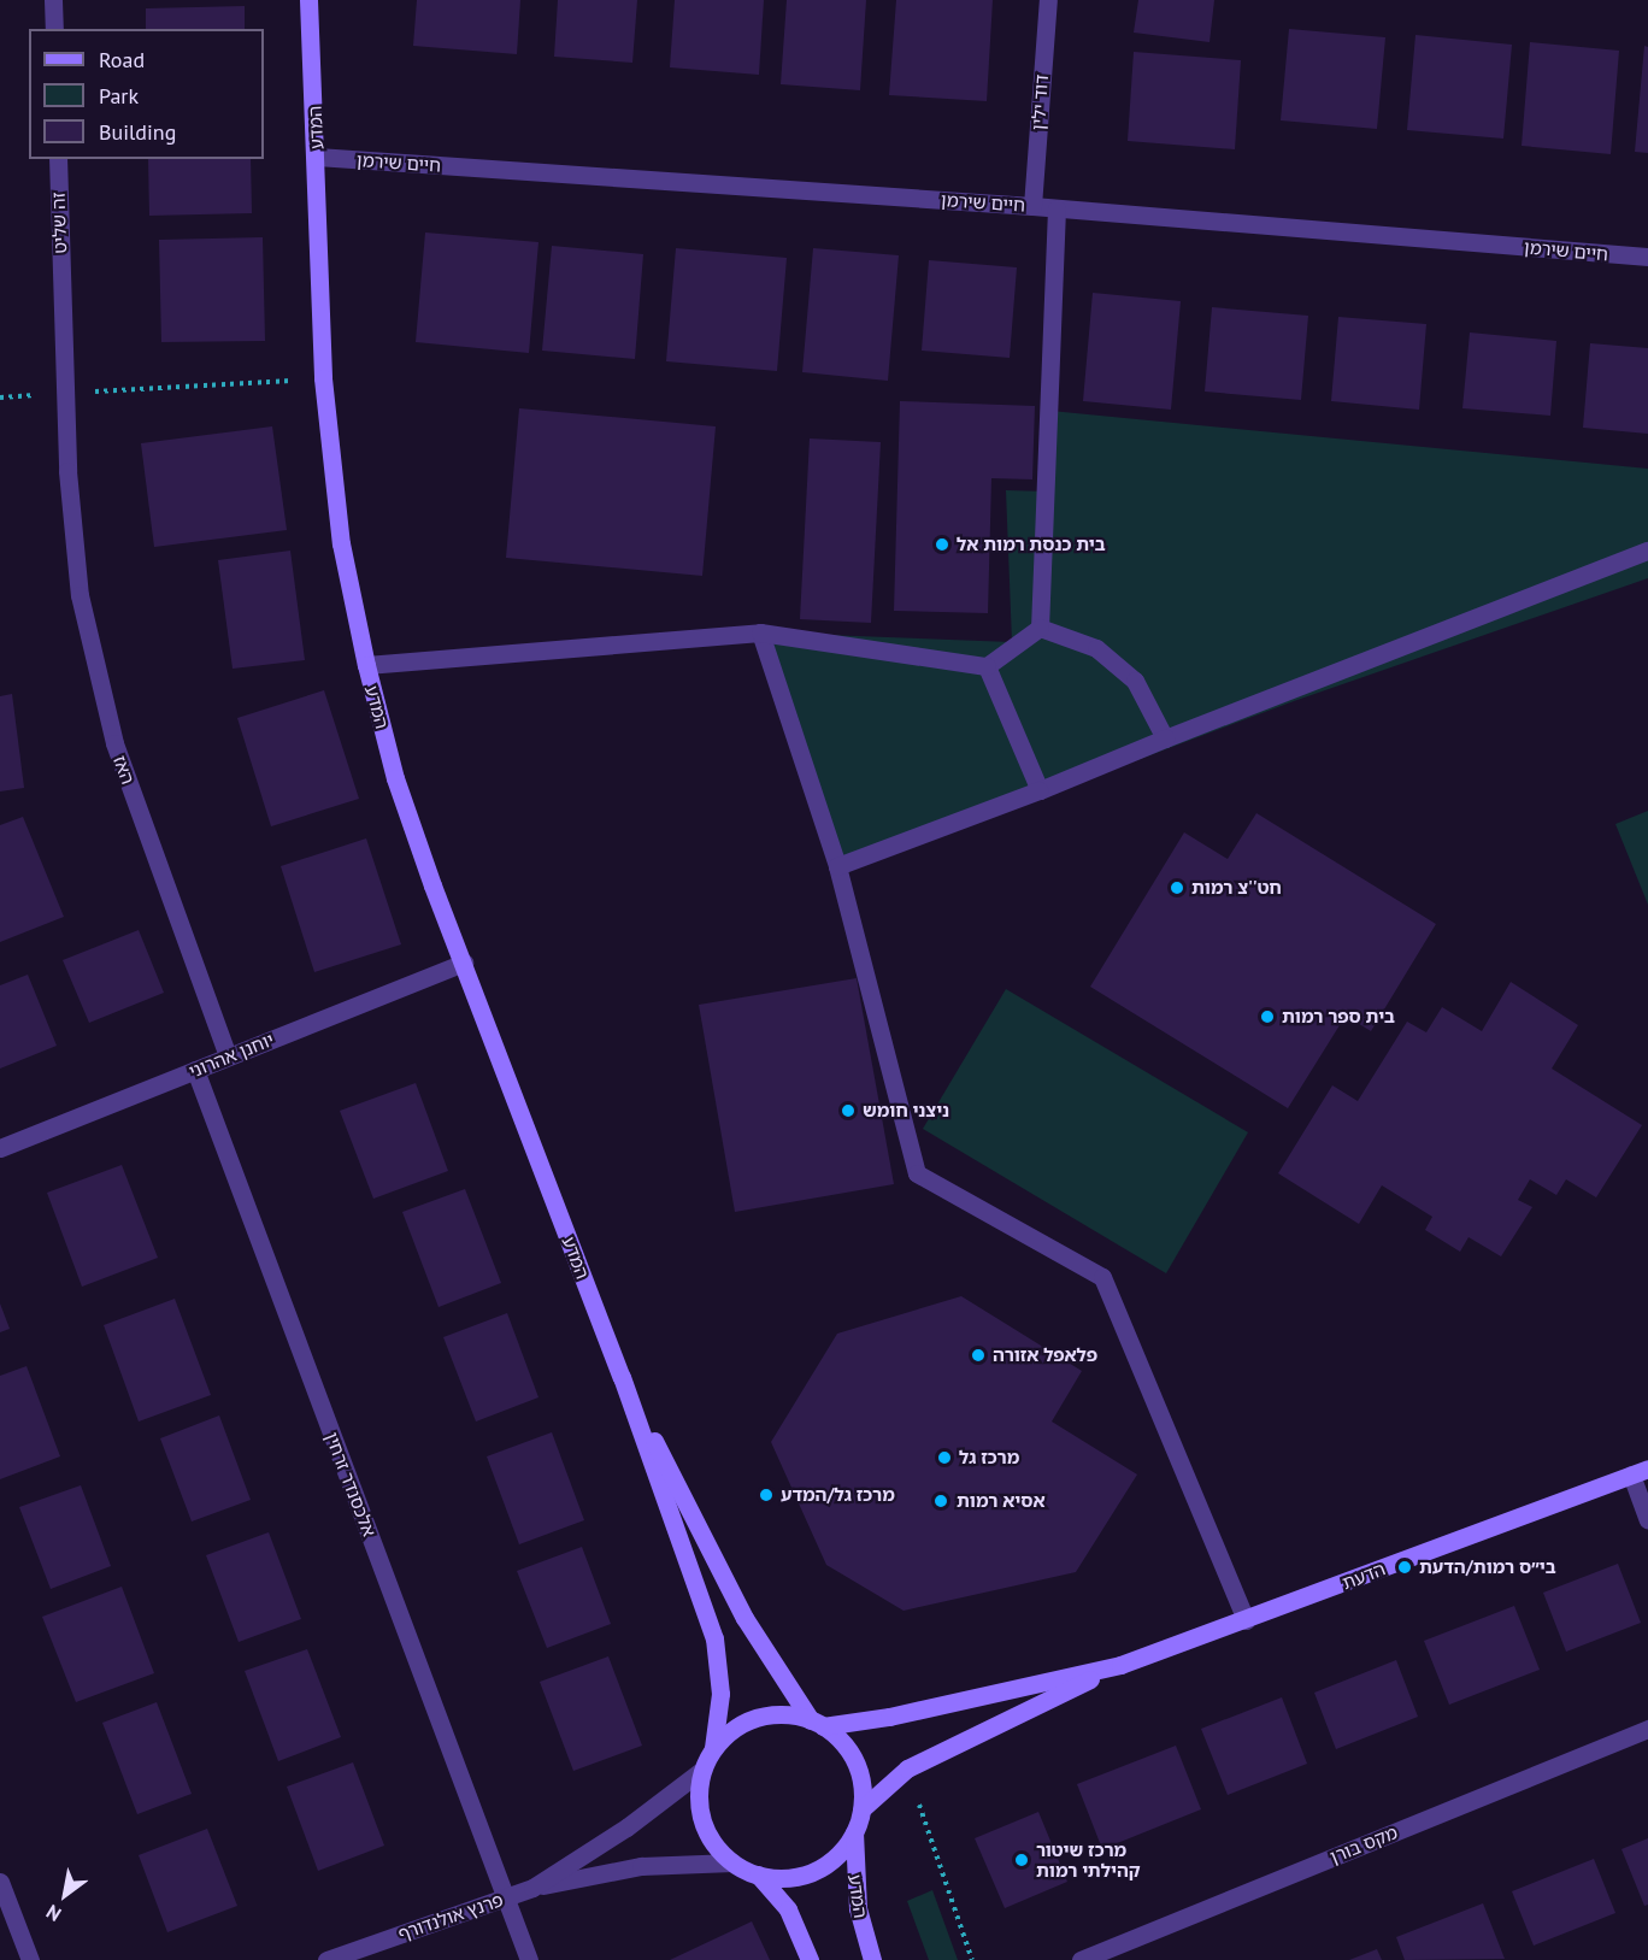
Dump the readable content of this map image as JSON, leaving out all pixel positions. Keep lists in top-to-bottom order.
{
  "streets": {
    "street": [
      "דוד ילין",
      "המדע",
      "חיים שירמן",
      "זה שליט",
      "האז",
      "יוחנן אהרוני",
      "אלכסנדר זרחין",
      "הדעת",
      "מקס בורן",
      "פרנץ אולנדורף"
    ]
  },
  "crossings": [
    ["דוד ילין", "חיים שירמן"],
    ["המדע", "חיים שירמן"],
    ["המדע", "יוחנן אהרוני"],
    ["המדע", "הדעת"],
    ["המדע", "פרנץ אולנדורף"],
    ["זה שליט", "האז"],
    ["האז", "יוחנן אהרוני"],
    ["יוחנן אהרוני", "אלכסנדר זרחין"],
    ["אלכסנדר זרחין", "פרנץ אולנדורף"],
    ["הדעת", "פרנץ אולנדורף"]
  ],
  "places": [
    "בית כנסת רמות אל",
    "חט''צ רמות",
    "בית ספר רמות",
    "ניצני חומש",
    "פלאפל אזורה",
    "מרכז גל",
    "מרכז גל/המדע",
    "אסיא רמות",
    "בי״ס רמות/הדעת",
    "מרכז שיטור קהילתי רמות"
  ],
  "legend": ["Road", "Park", "Building"],
  "north": "bottom left"
}
